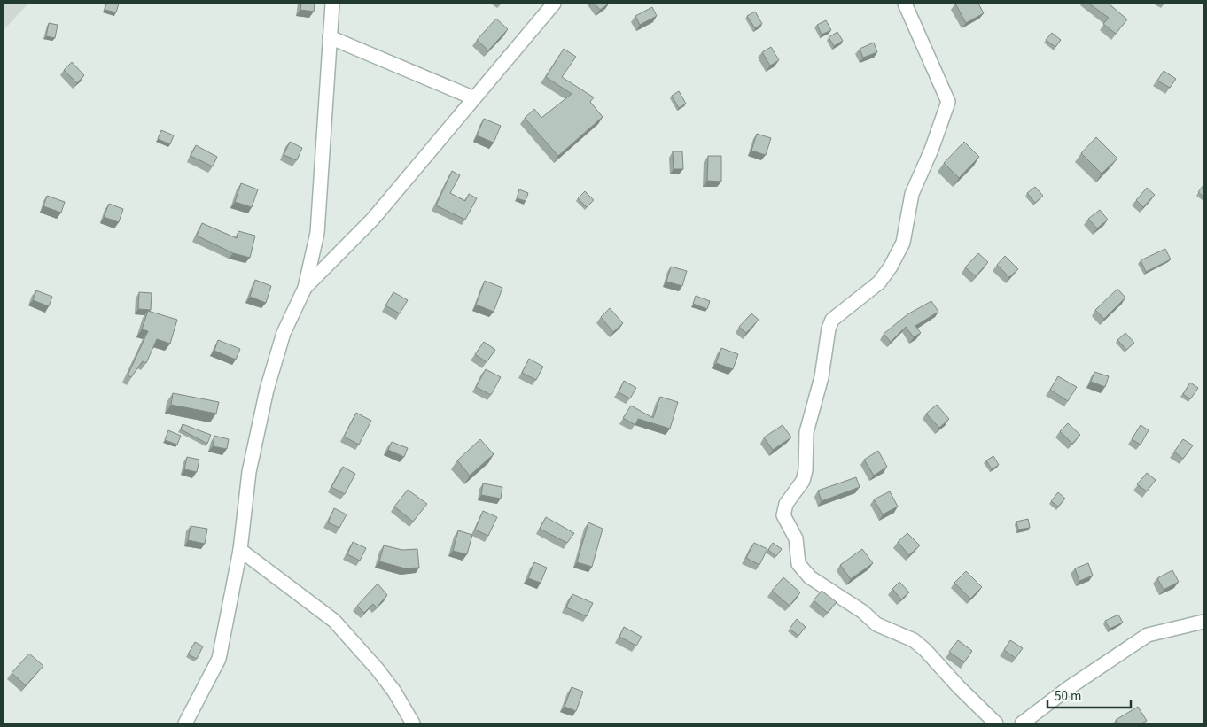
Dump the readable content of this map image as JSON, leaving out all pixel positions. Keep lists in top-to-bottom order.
{
  "scale_bar": "50 m"
}
